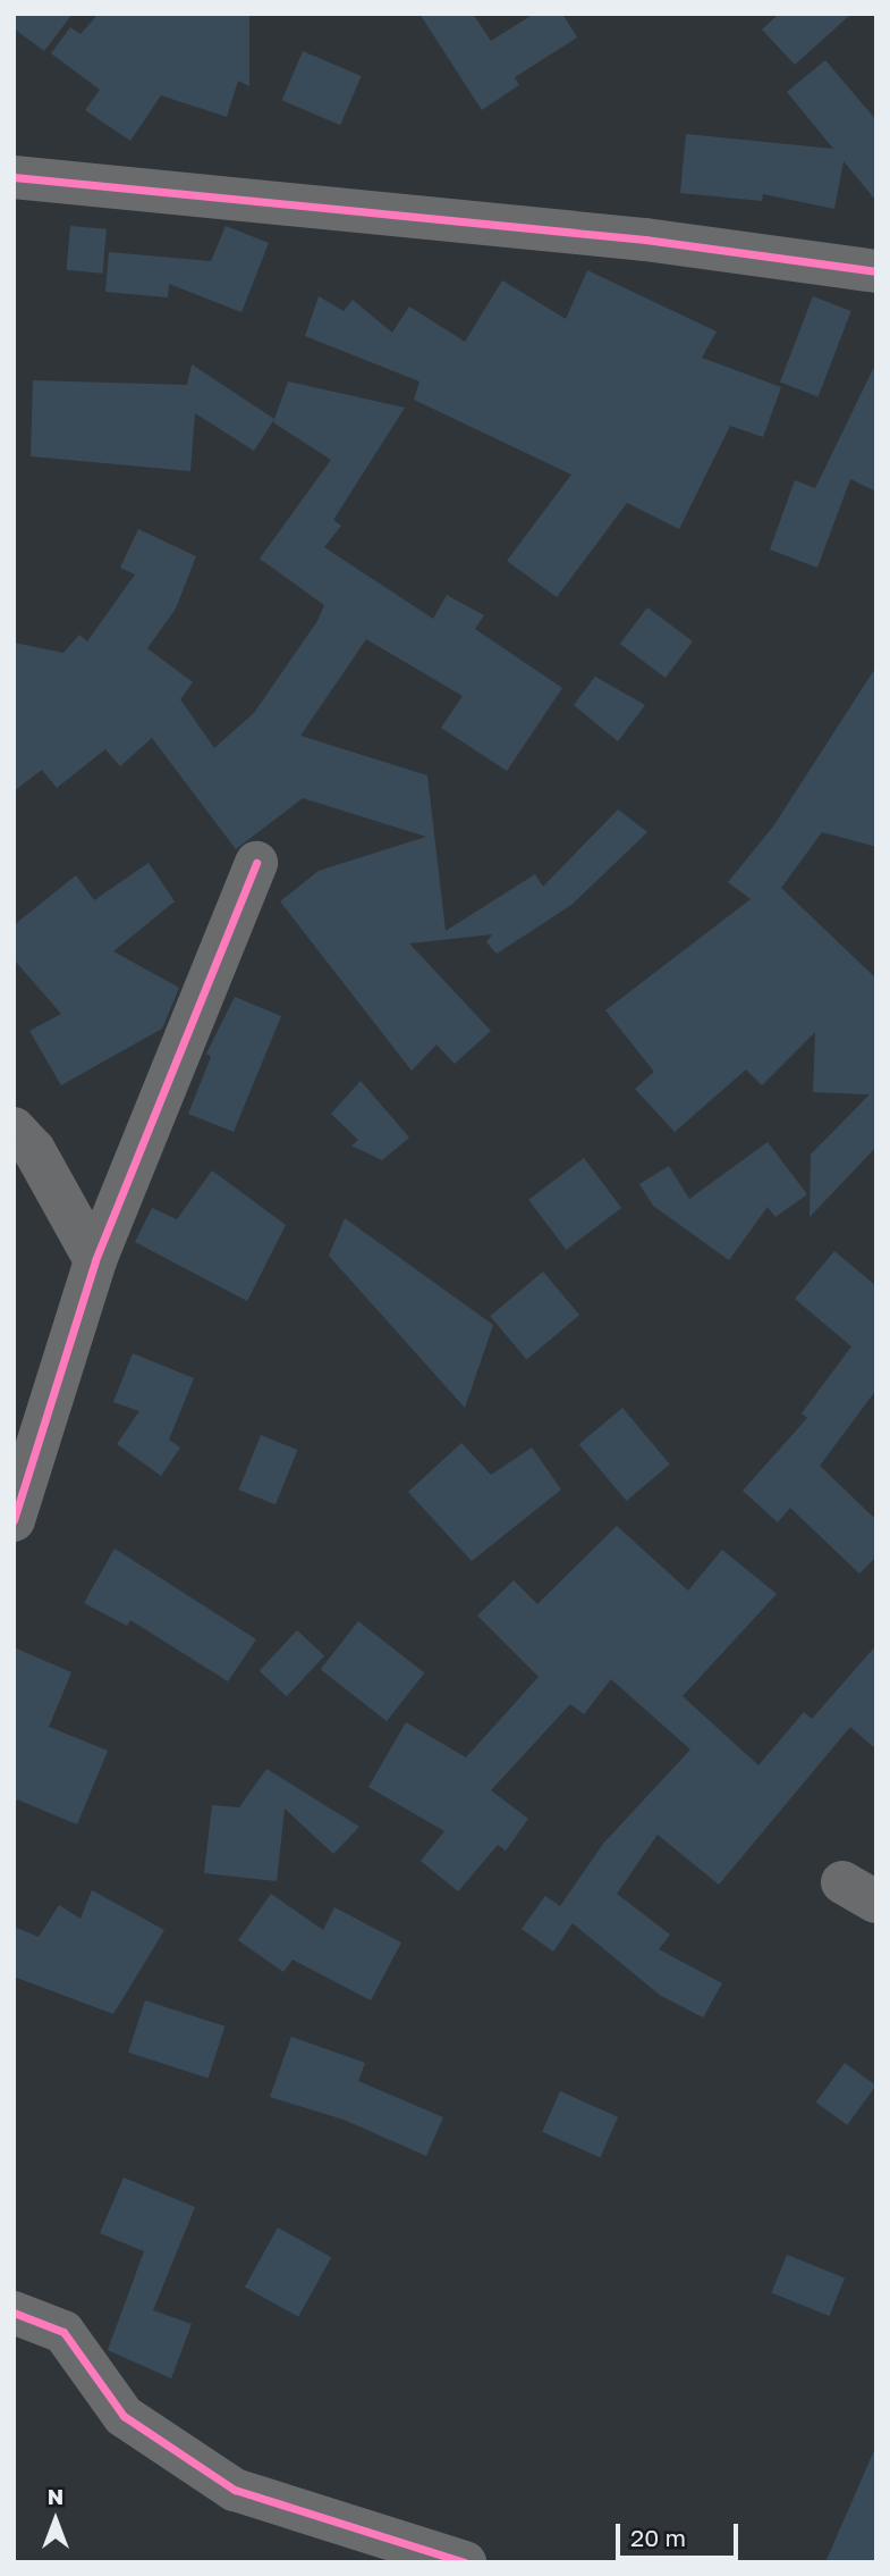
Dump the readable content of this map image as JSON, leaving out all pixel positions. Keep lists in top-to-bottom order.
{
  "scale_bar": "20 m",
  "north": "top"
}
